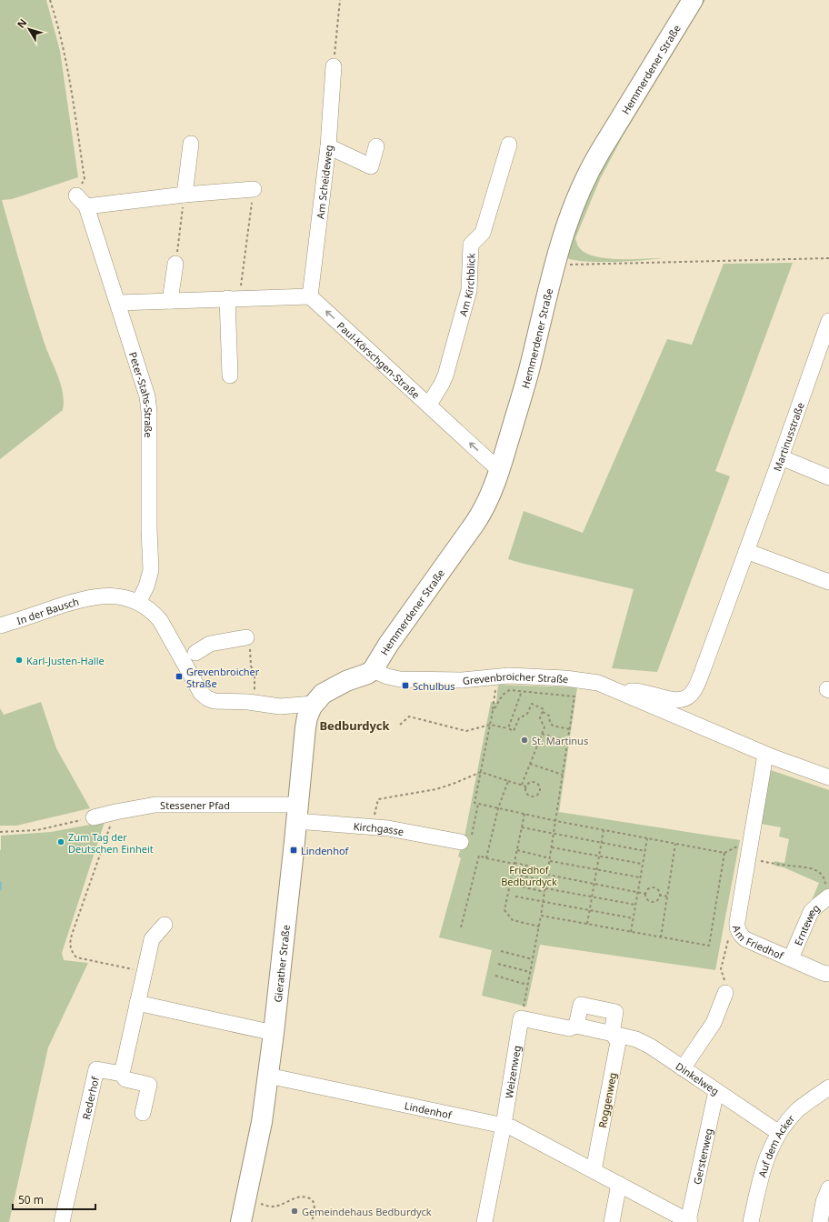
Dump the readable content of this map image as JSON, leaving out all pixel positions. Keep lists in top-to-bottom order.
{
  "streets": {
    "main road": ["Hemmerdener Straße", "Gierather Straße"],
    "street": [
      "Am Scheideweg",
      "Am Kirchblick",
      "Paul-Körschgen-Straße",
      "Peter-Stahs-Straße",
      "Martinusstraße",
      "In der Bausch",
      "Grevenbroicher Straße",
      "Stessener Pfad",
      "Kirchgasse",
      "Ernteweg",
      "Am Friedhof",
      "Weizenweg",
      "Dinkelweg",
      "Rederhof",
      "Roggenweg",
      "Lindenhof",
      "Auf dem Acker",
      "Gerstenweg"
    ]
  },
  "crossings": [
    ["Hemmerdener Straße", "Paul-Körschgen-Straße"],
    ["Hemmerdener Straße", "Grevenbroicher Straße"],
    ["Am Scheideweg", "Paul-Körschgen-Straße"],
    ["Am Kirchblick", "Paul-Körschgen-Straße"],
    ["Peter-Stahs-Straße", "In der Bausch"],
    ["Martinusstraße", "Grevenbroicher Straße"],
    ["Grevenbroicher Straße", "Am Friedhof"],
    ["Stessener Pfad", "Kirchgasse"],
    ["Stessener Pfad", "Gierather Straße"],
    ["Kirchgasse", "Gierather Straße"],
    ["Ernteweg", "Am Friedhof"],
    ["Gierather Straße", "Lindenhof"],
    ["Weizenweg", "Dinkelweg"],
    ["Weizenweg", "Lindenhof"],
    ["Dinkelweg", "Roggenweg"],
    ["Dinkelweg", "Auf dem Acker"],
    ["Dinkelweg", "Gerstenweg"],
    ["Roggenweg", "Lindenhof"],
    ["Lindenhof", "Gerstenweg"]
  ],
  "one_way": ["Paul-Körschgen-Straße"],
  "districts": ["Bedburdyck"],
  "parks": ["Friedhof Bedburdyck"],
  "places": {
    "other": [
      "Karl-Justen-Halle",
      "St. Martinus",
      "Zum Tag der Deutschen Einheit",
      "Gemeindehaus Bedburdyck"
    ],
    "transit": ["Grevenbroicher Straße", "Schulbus", "Lindenhof"]
  },
  "scale_bar": "50 m",
  "north": "top left"
}
